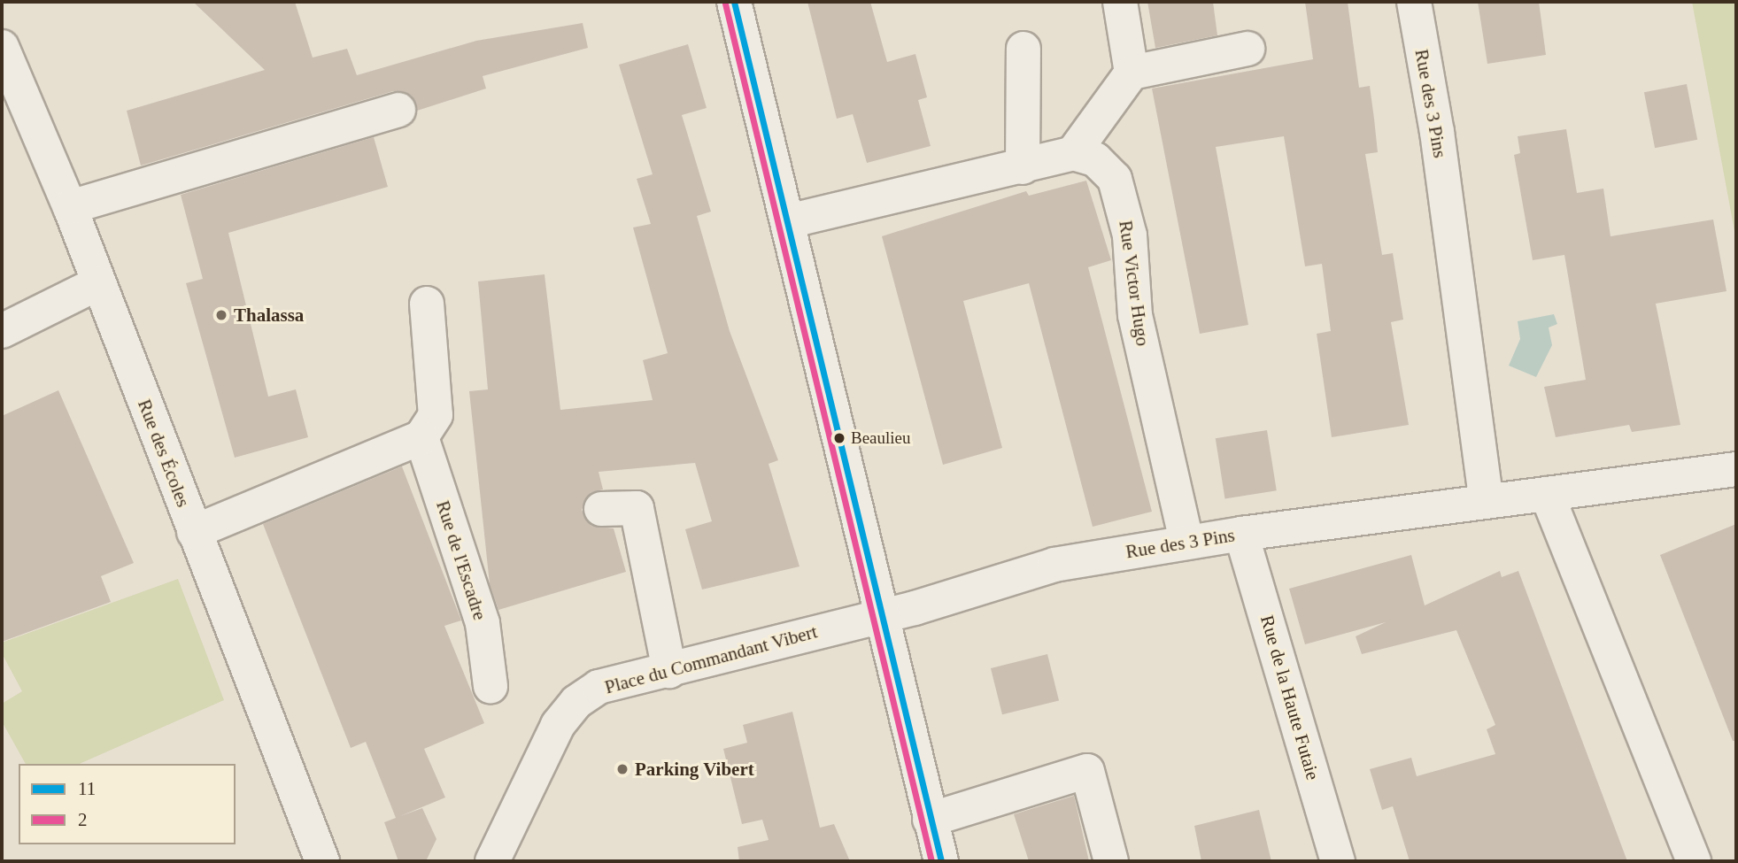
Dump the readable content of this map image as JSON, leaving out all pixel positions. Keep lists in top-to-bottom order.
{
  "streets": {
    "street": [
      "Rue des 3 Pins",
      "Rue Victor Hugo",
      "Rue des Écoles",
      "Rue de l'Escadre",
      "Place du Commandant Vibert",
      "Rue de la Haute Futaie"
    ]
  },
  "crossings": [
    ["Rue des 3 Pins", "Rue Victor Hugo"],
    ["Rue des 3 Pins", "Place du Commandant Vibert"],
    ["Rue des 3 Pins", "Rue de la Haute Futaie"]
  ],
  "places": ["Thalassa", "Beaulieu", "Parking Vibert"],
  "lines": ["transit line 11", "transit line 2"],
  "legend": ["11", "2"]
}
